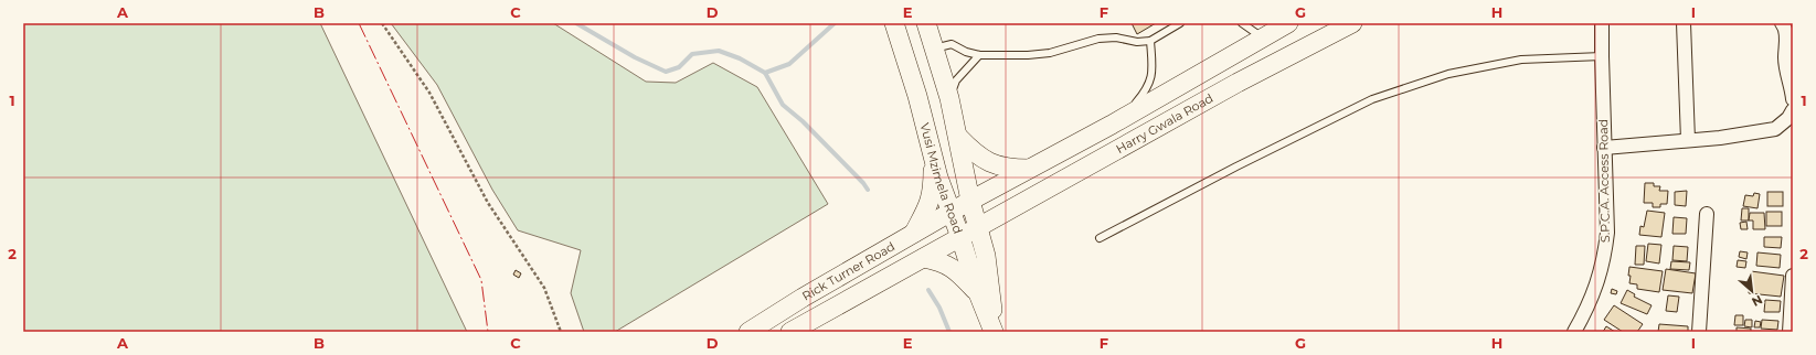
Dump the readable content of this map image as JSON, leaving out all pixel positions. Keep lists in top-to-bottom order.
{
  "streets": {
    "main road": ["Harry Gwala Road", "Vusi Mzimela Road", "Rick Turner Road"],
    "street": ["S.P.C.A. Access Road"]
  },
  "crossings": [
    ["Harry Gwala Road", "Vusi Mzimela Road"],
    ["Harry Gwala Road", "Rick Turner Road"],
    ["Vusi Mzimela Road", "Rick Turner Road"]
  ],
  "north": "bottom right",
  "grid": {
    "columns": [
      "A",
      "B",
      "C",
      "D",
      "E",
      "F",
      "G",
      "H",
      "I"
    ],
    "rows": ["1", "2"]
  }
}
